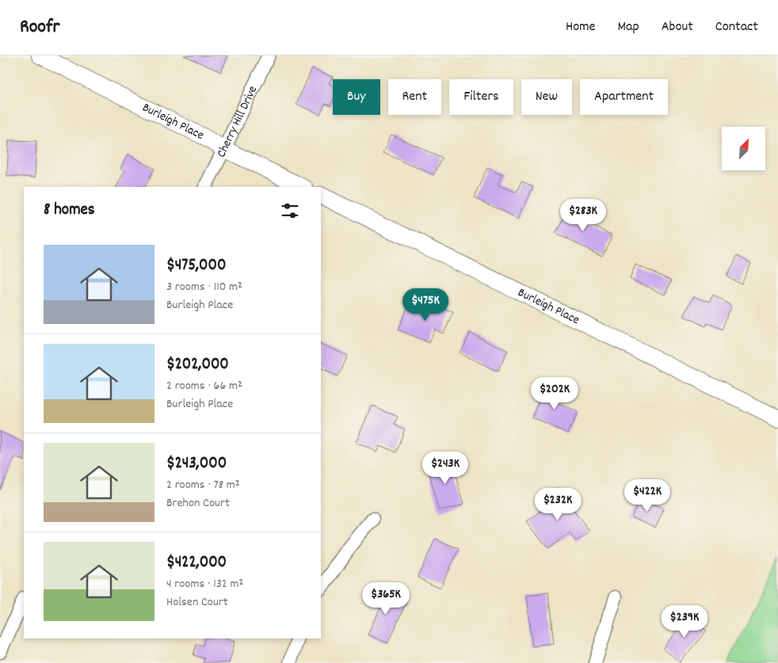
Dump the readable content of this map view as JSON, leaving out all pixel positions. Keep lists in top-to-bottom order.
{
  "streets": {
    "street": ["Burleigh Place", "Cherry Hill Drive"]
  },
  "crossings": [
    ["Burleigh Place", "Cherry Hill Drive"]
  ],
  "north": "top right",
  "page": {
    "header": "Roofr",
    "nav": [
      "Home",
      "Map",
      "About",
      "Contact"
    ],
    "chip": [
      "Buy",
      "Rent",
      "Filters",
      "New",
      "Apartment"
    ],
    "heading": "8 homes",
    "price": [
      "$283K",
      "$475K",
      "$202K",
      "$243K",
      "$422K",
      "$232K",
      "$365K",
      "$239K"
    ],
    "list": [
      {
        "name": "$475,000",
        "note": "3 rooms · 110 m² · Burleigh Place"
      },
      {
        "name": "$202,000",
        "note": "2 rooms · 66 m² · Burleigh Place"
      },
      {
        "name": "$243,000",
        "note": "2 rooms · 78 m² · Brehon Court"
      },
      {
        "name": "$422,000",
        "note": "4 rooms · 132 m² · Holsen Court"
      }
    ]
  }
}
